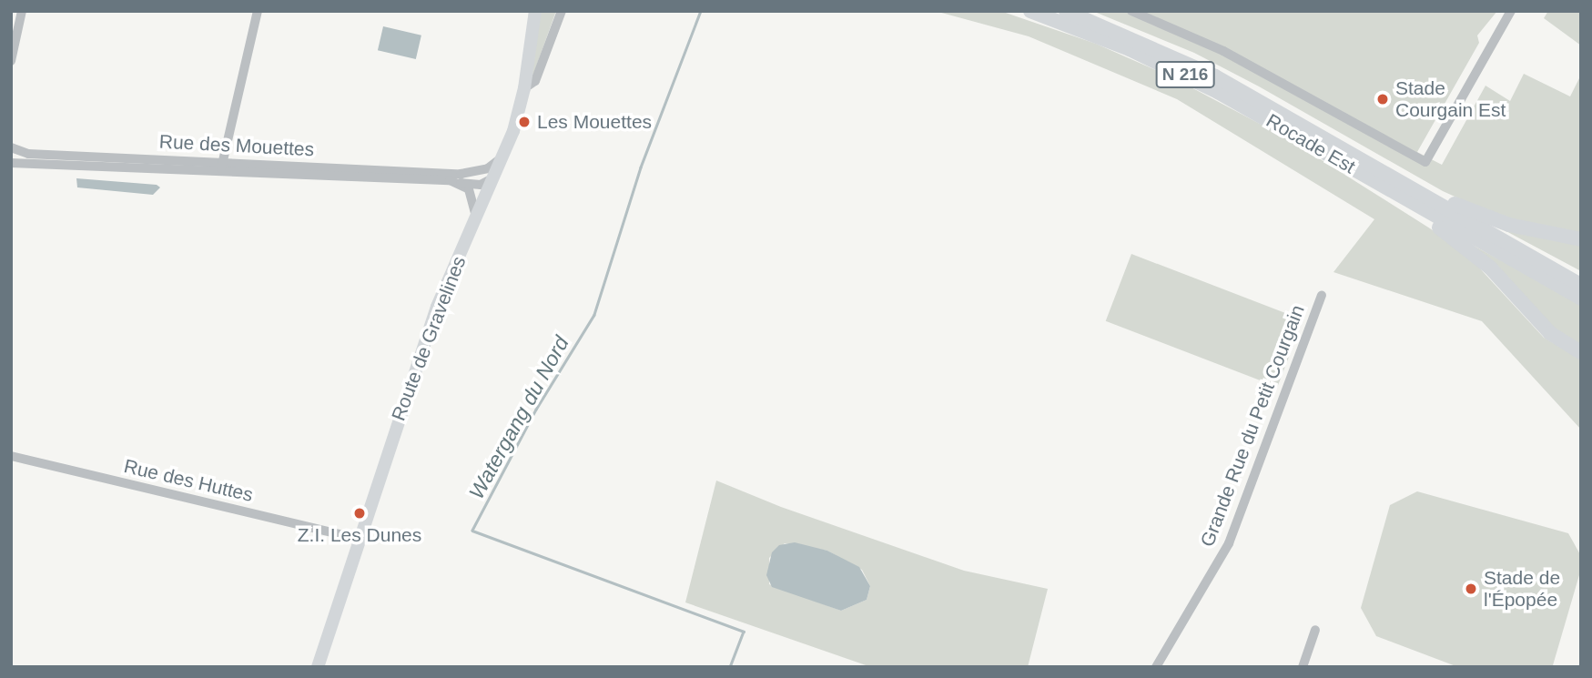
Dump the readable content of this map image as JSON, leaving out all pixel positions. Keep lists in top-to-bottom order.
{
  "streets": {
    "highway": ["N 216", "Rocade Est"],
    "main road": ["Route de Gravelines"],
    "street": ["Rue des Mouettes", "Grande Rue du Petit Courgain", "Rue des Huttes"]
  },
  "crossings": [
    ["Rue des Mouettes", "Route de Gravelines"],
    ["Route de Gravelines", "Rue des Huttes"]
  ],
  "water": ["Watergang du Nord"],
  "places": [
    "Stade Courgain Est",
    "Les Mouettes",
    "Z.I. Les Dunes",
    "Stade de l'Épopée"
  ]
}
